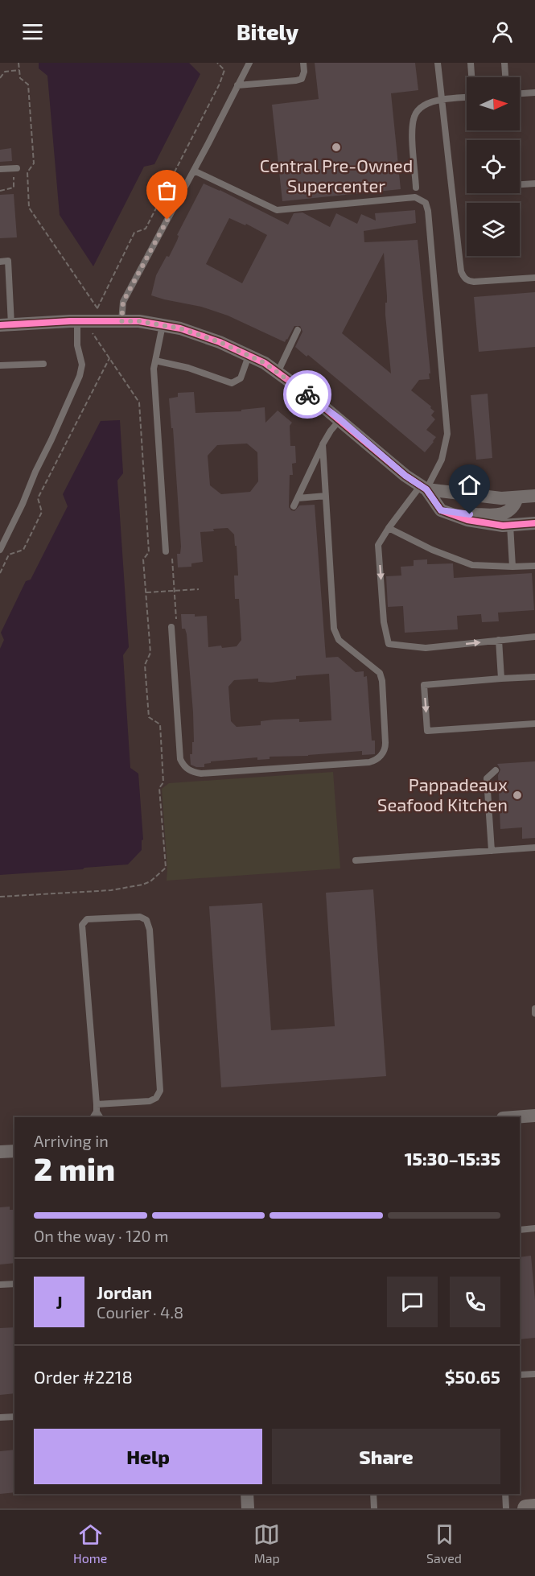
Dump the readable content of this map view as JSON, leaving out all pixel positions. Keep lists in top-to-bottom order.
{
  "places": ["Central Pre-Owned Supercenter", "Pappadeaux Seafood Kitchen"],
  "north": "right",
  "page": {
    "header": "Bitely",
    "heading": ["2 min", "Arriving in", "15:30–15:35"],
    "panel": [
      "Jordan",
      "Courier · 4.8",
      "Order #2218",
      "$50.65"
    ],
    "bar": "On the way · 120 m",
    "round": "J",
    "buttons": ["Help", "Share"],
    "tabs": ["Home", "Map", "Saved"]
  }
}
